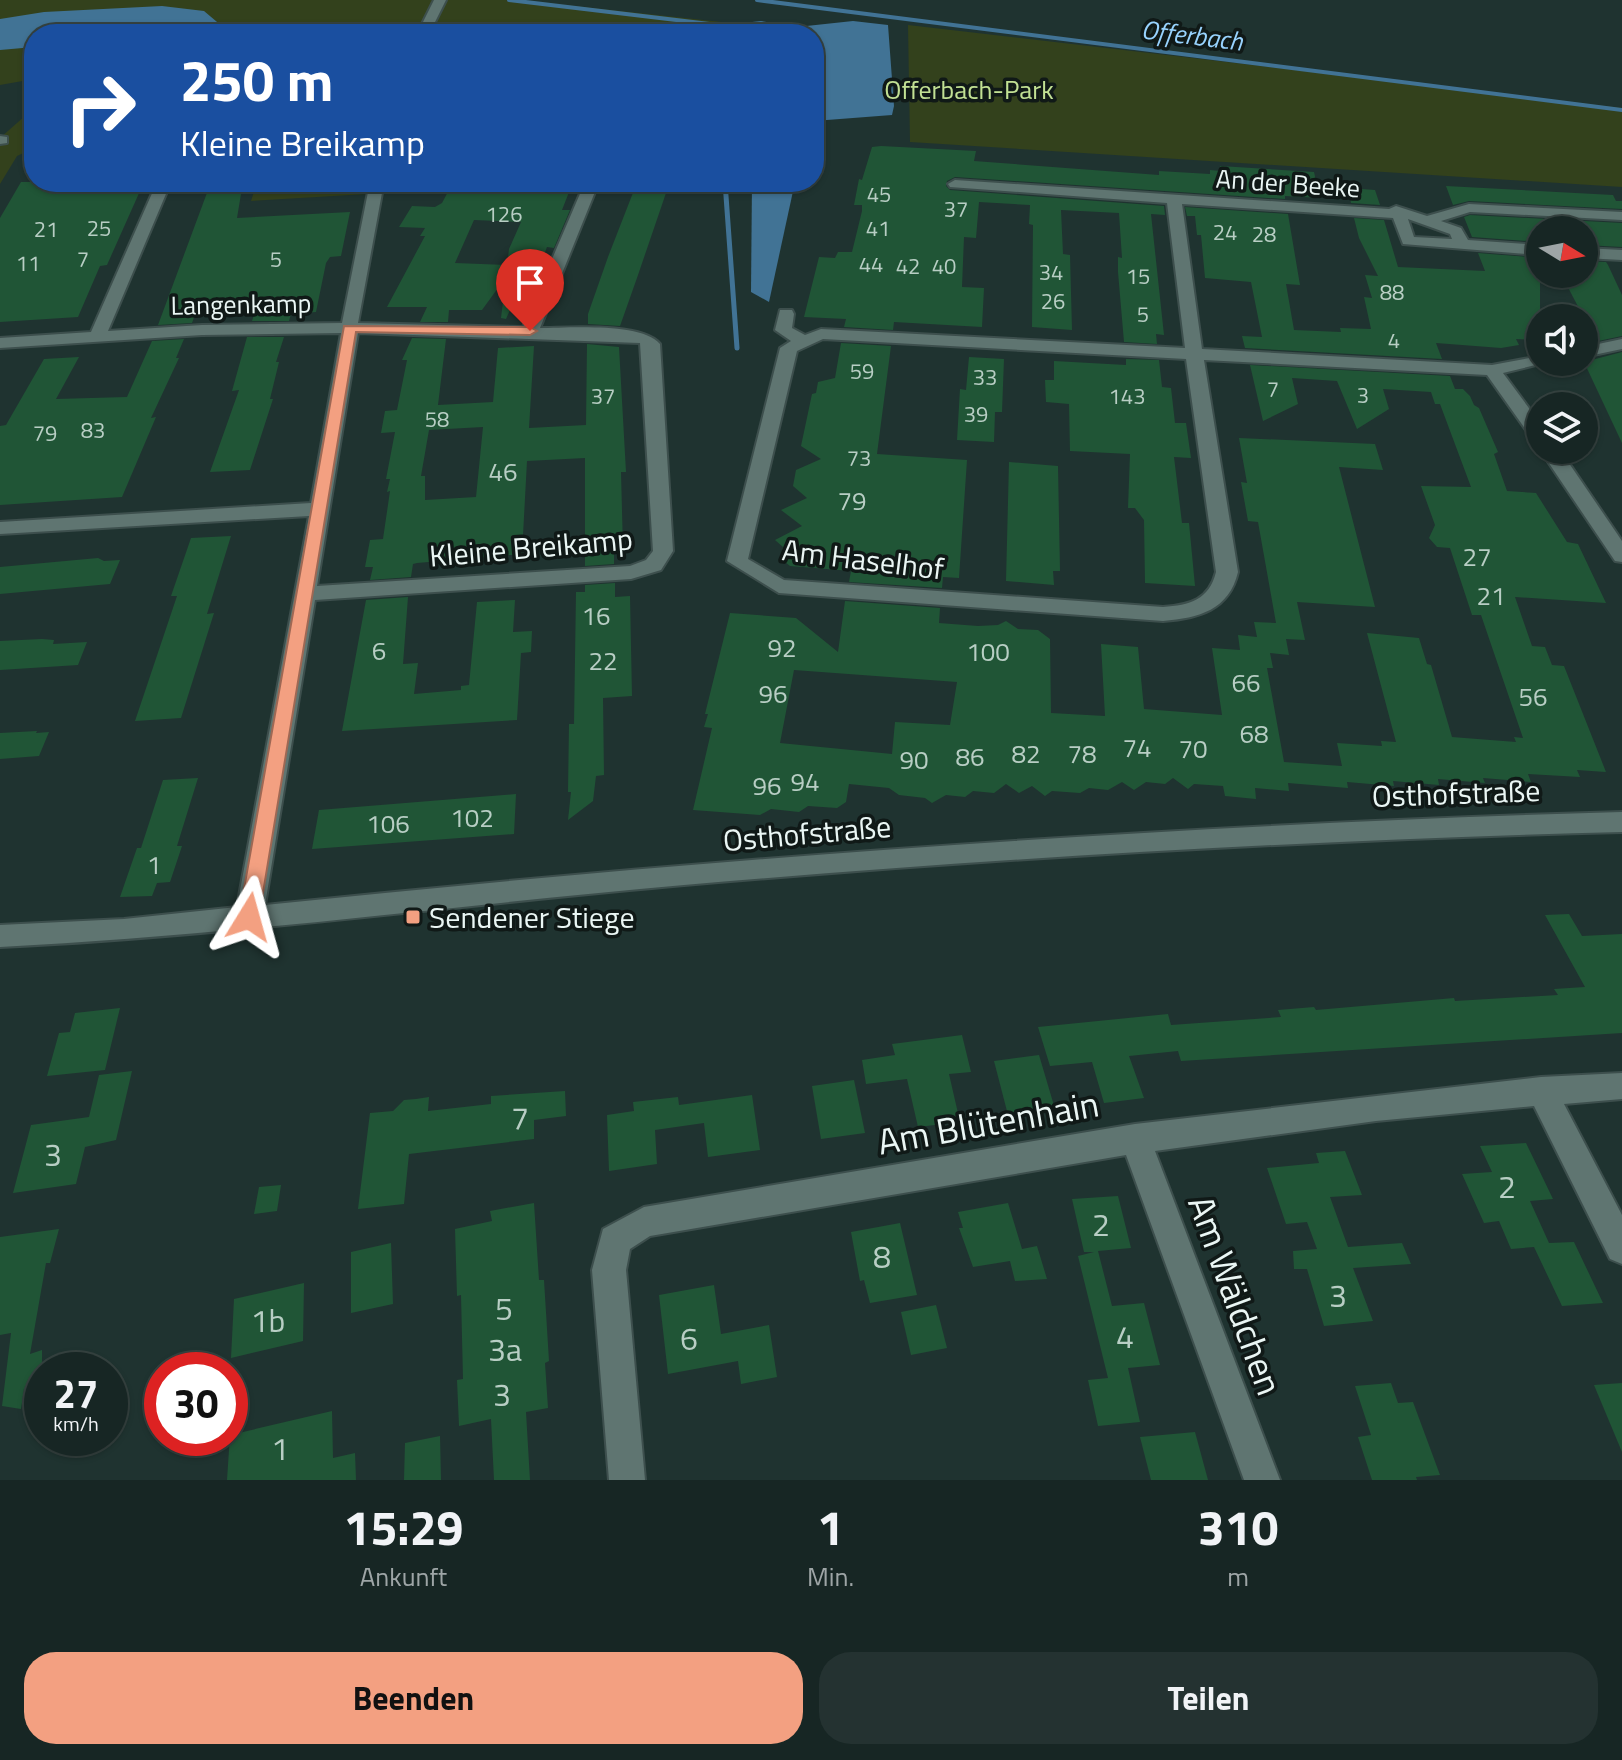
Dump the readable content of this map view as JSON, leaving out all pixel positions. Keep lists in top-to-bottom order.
{
  "streets": {
    "street": [
      "An der Beeke",
      "Langenkamp",
      "Kleine Breikamp",
      "Am Haselhof",
      "Osthofstraße",
      "Am Blütenhain",
      "Am Wäldchen"
    ]
  },
  "crossings": [
    ["An der Beeke", "Am Haselhof"],
    ["Langenkamp", "Kleine Breikamp"],
    ["Langenkamp", "Osthofstraße"],
    ["Am Blütenhain", "Am Wäldchen"]
  ],
  "water": ["Offerbach"],
  "parks": ["Offerbach-Park"],
  "places": {
    "transit": ["Sendener Stiege"]
  },
  "house_numbers": [
    "45",
    "37",
    "126",
    "25",
    "41",
    "21",
    "24",
    "28",
    "7",
    "5",
    "11",
    "44",
    "42",
    "40",
    "34",
    "15",
    "88",
    "26",
    "5",
    "4",
    "59",
    "33",
    "7",
    "3",
    "37",
    "143",
    "39",
    "58",
    "83",
    "79",
    "73",
    "46",
    "79",
    "27",
    "21",
    "16",
    "92",
    "6",
    "100",
    "22",
    "66",
    "96",
    "56",
    "68",
    "74",
    "70",
    "82",
    "78",
    "86",
    "90",
    "94",
    "96",
    "102",
    "106",
    "1",
    "7",
    "3",
    "2",
    "2",
    "8",
    "3",
    "5",
    "1b",
    "4",
    "6",
    "3a",
    "3",
    "1"
  ],
  "north": "right",
  "page": {
    "turn": ["250 m", "Kleine Breikamp"],
    "speed": "27 km/h",
    "limit": "30",
    "eta": [
      "15:29",
      "Ankunft",
      "1",
      "Min.",
      "310",
      "m"
    ],
    "buttons": ["Beenden", "Teilen"]
  }
}
